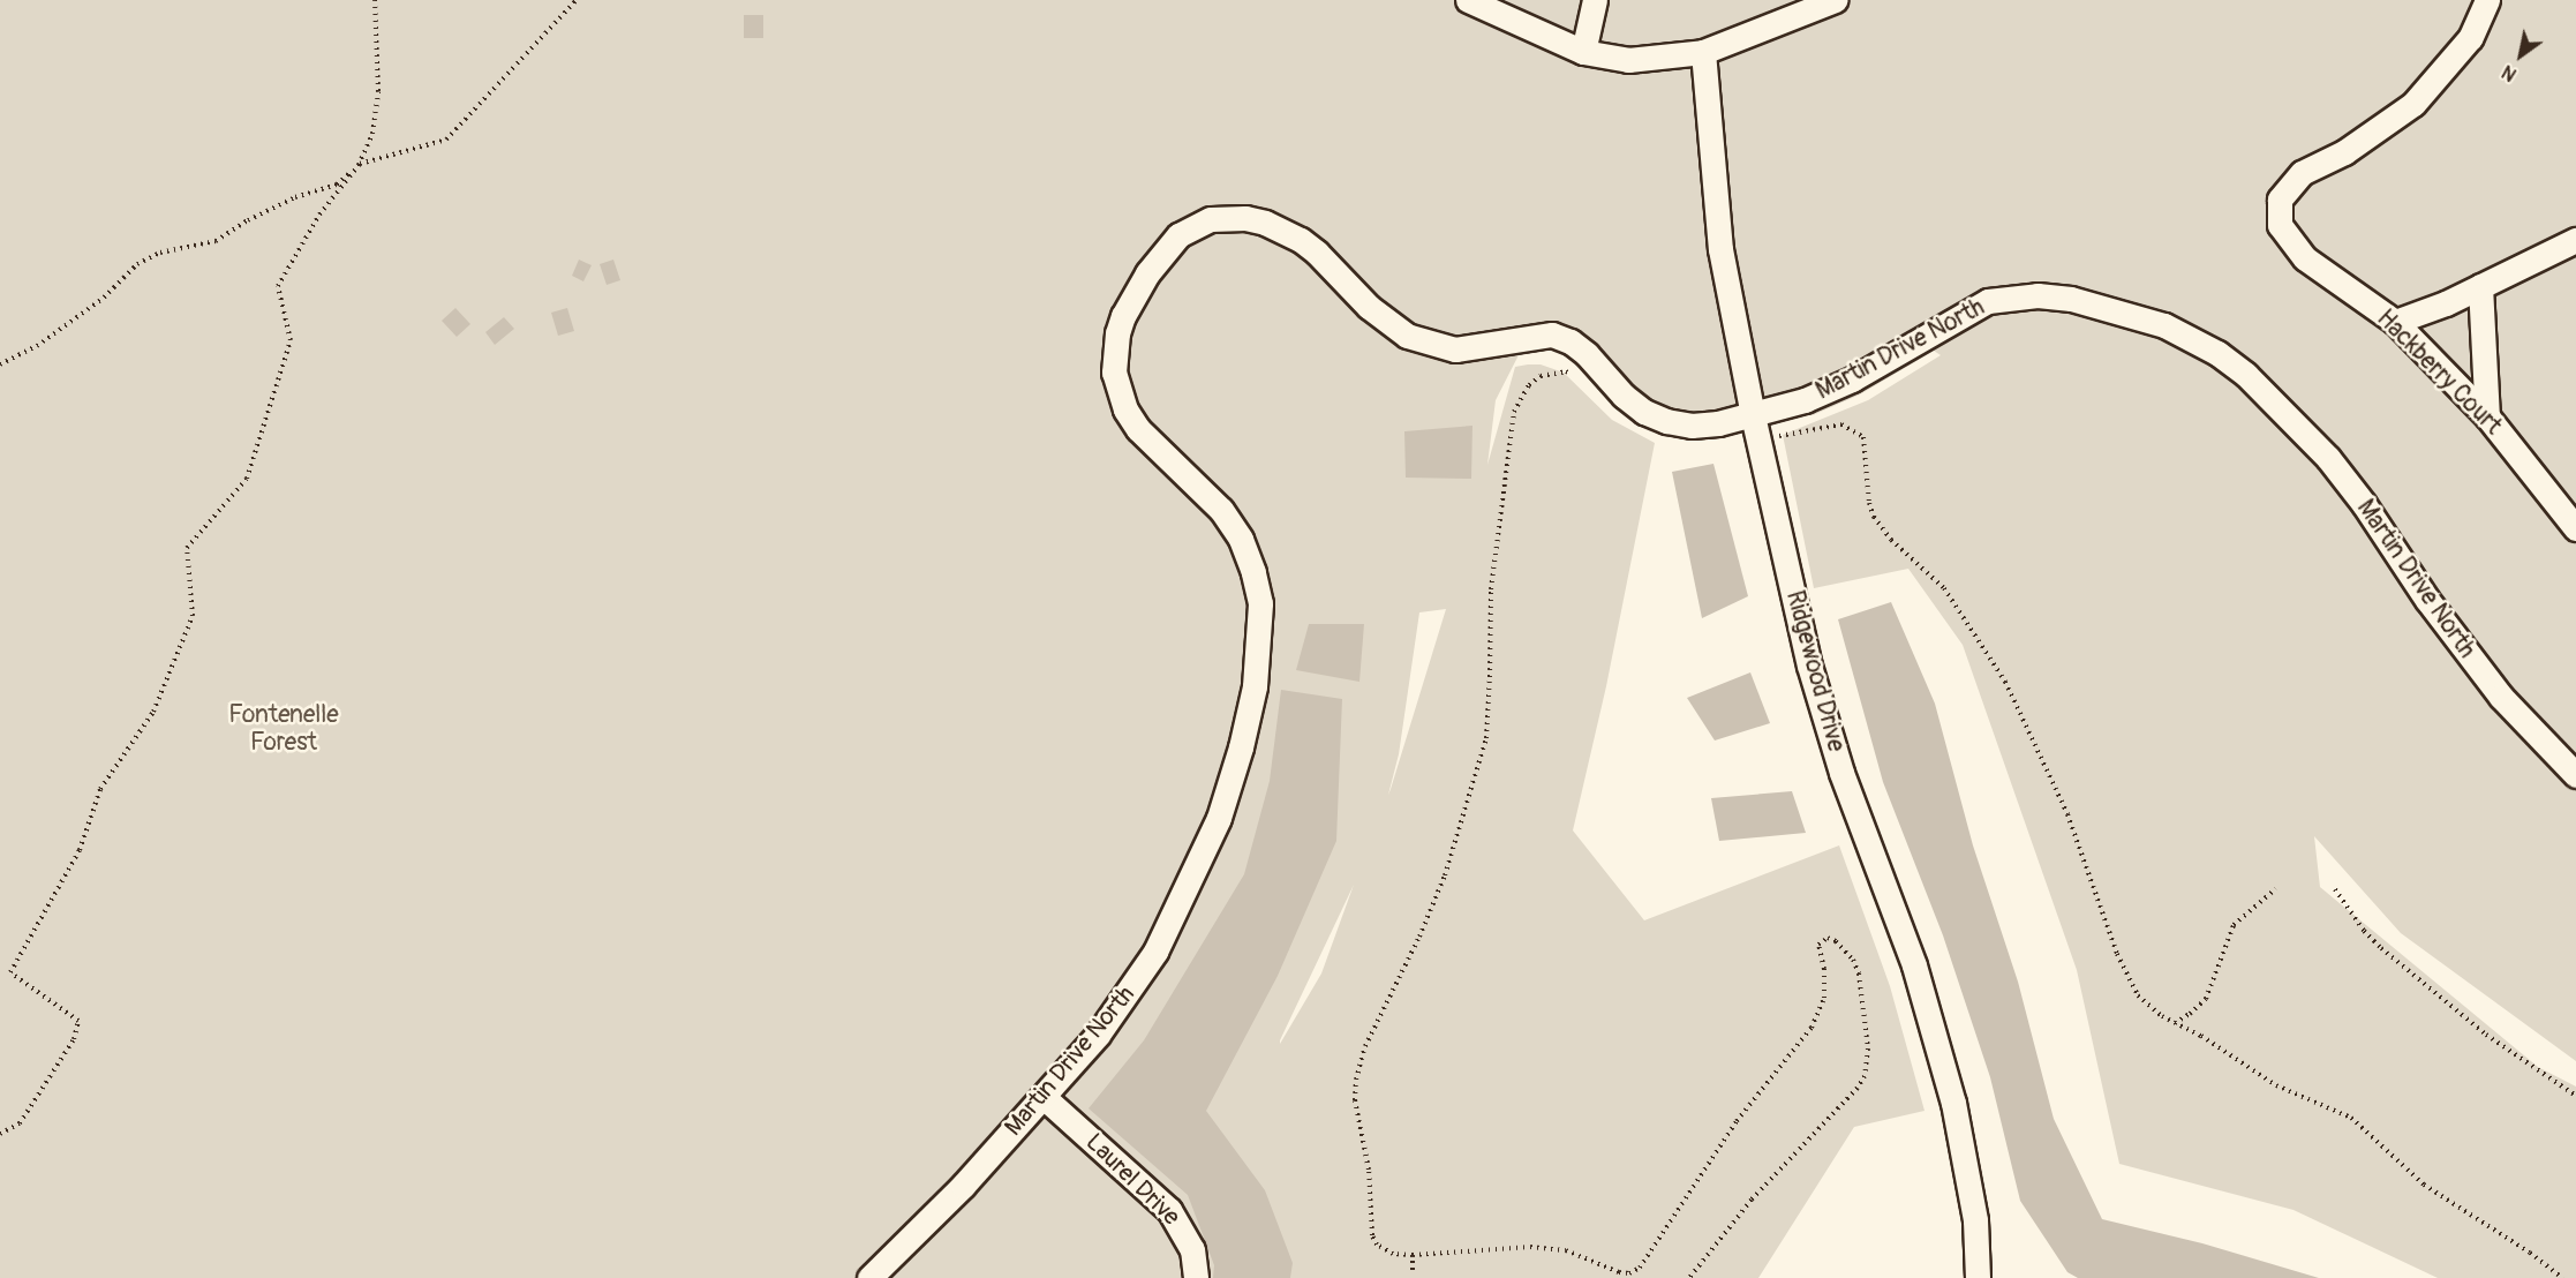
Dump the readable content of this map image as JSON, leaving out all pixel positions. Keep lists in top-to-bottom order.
{
  "streets": {
    "street": [
      "Martin Drive North",
      "Hackberry Court",
      "Ridgewood Drive",
      "Laurel Drive"
    ]
  },
  "crossings": [
    ["Martin Drive North", "Ridgewood Drive"],
    ["Martin Drive North", "Laurel Drive"]
  ],
  "parks": ["Fontenelle Forest"],
  "north": "bottom left"
}
